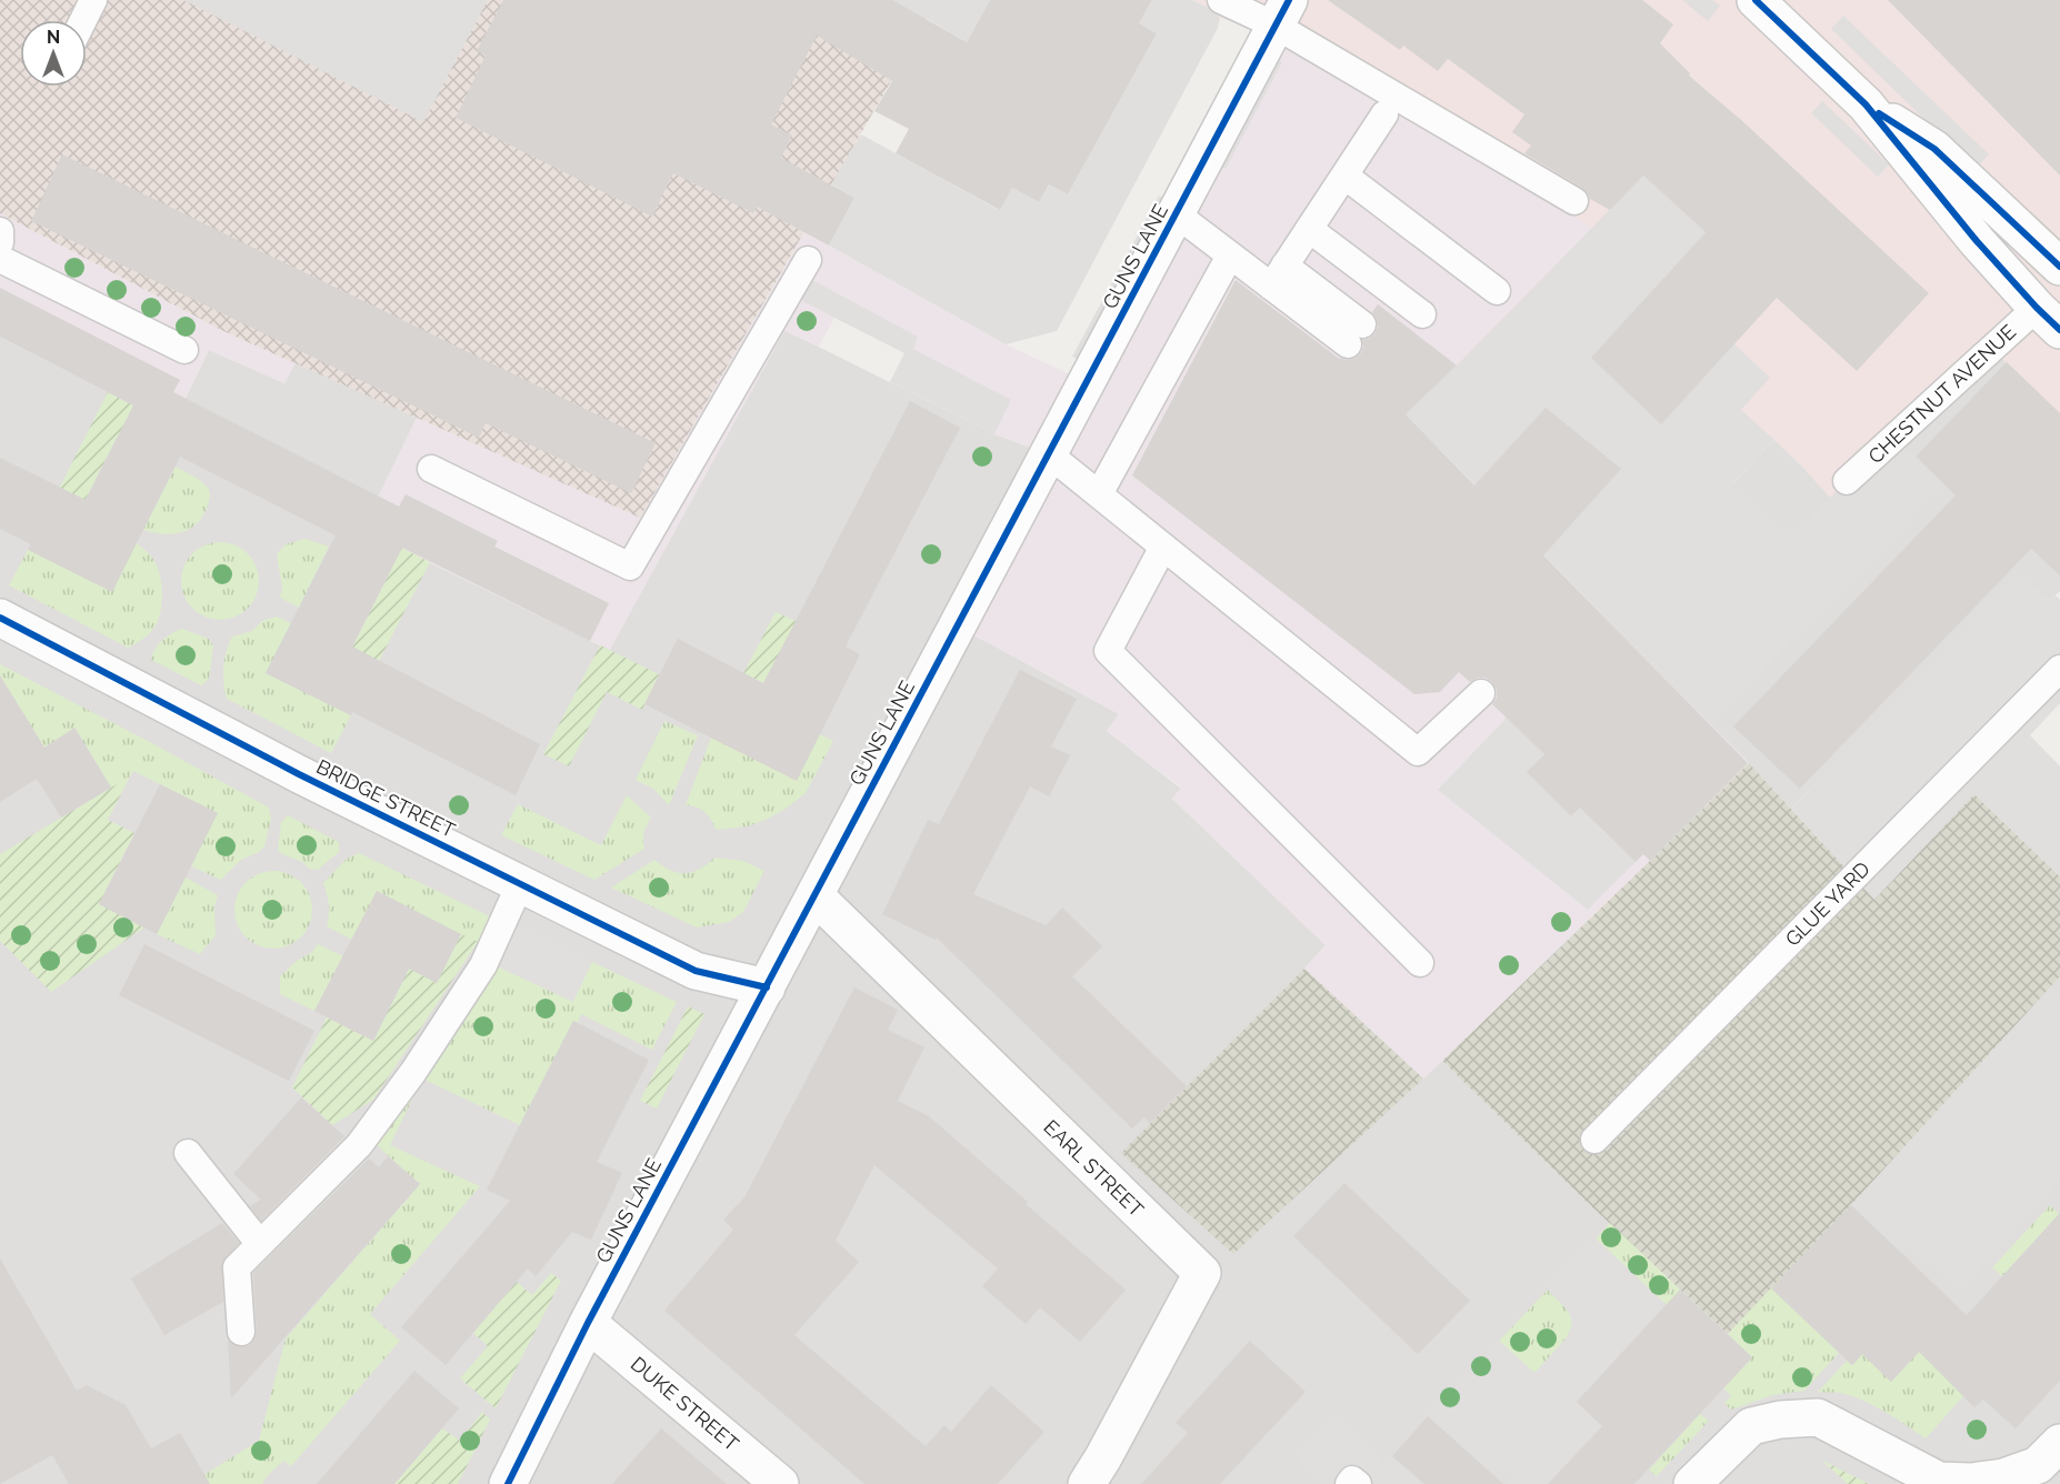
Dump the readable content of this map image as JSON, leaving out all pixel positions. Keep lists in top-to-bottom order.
{
  "streets": {
    "street": [
      "GUNS LANE",
      "BRIDGE STREET",
      "EARL STREET",
      "DUKE STREET"
    ],
    "lane": ["CHESTNUT AVENUE", "GLUE YARD"]
  },
  "crossings": [
    ["GUNS LANE", "BRIDGE STREET"],
    ["GUNS LANE", "EARL STREET"],
    ["GUNS LANE", "DUKE STREET"]
  ],
  "north": "top"
}
